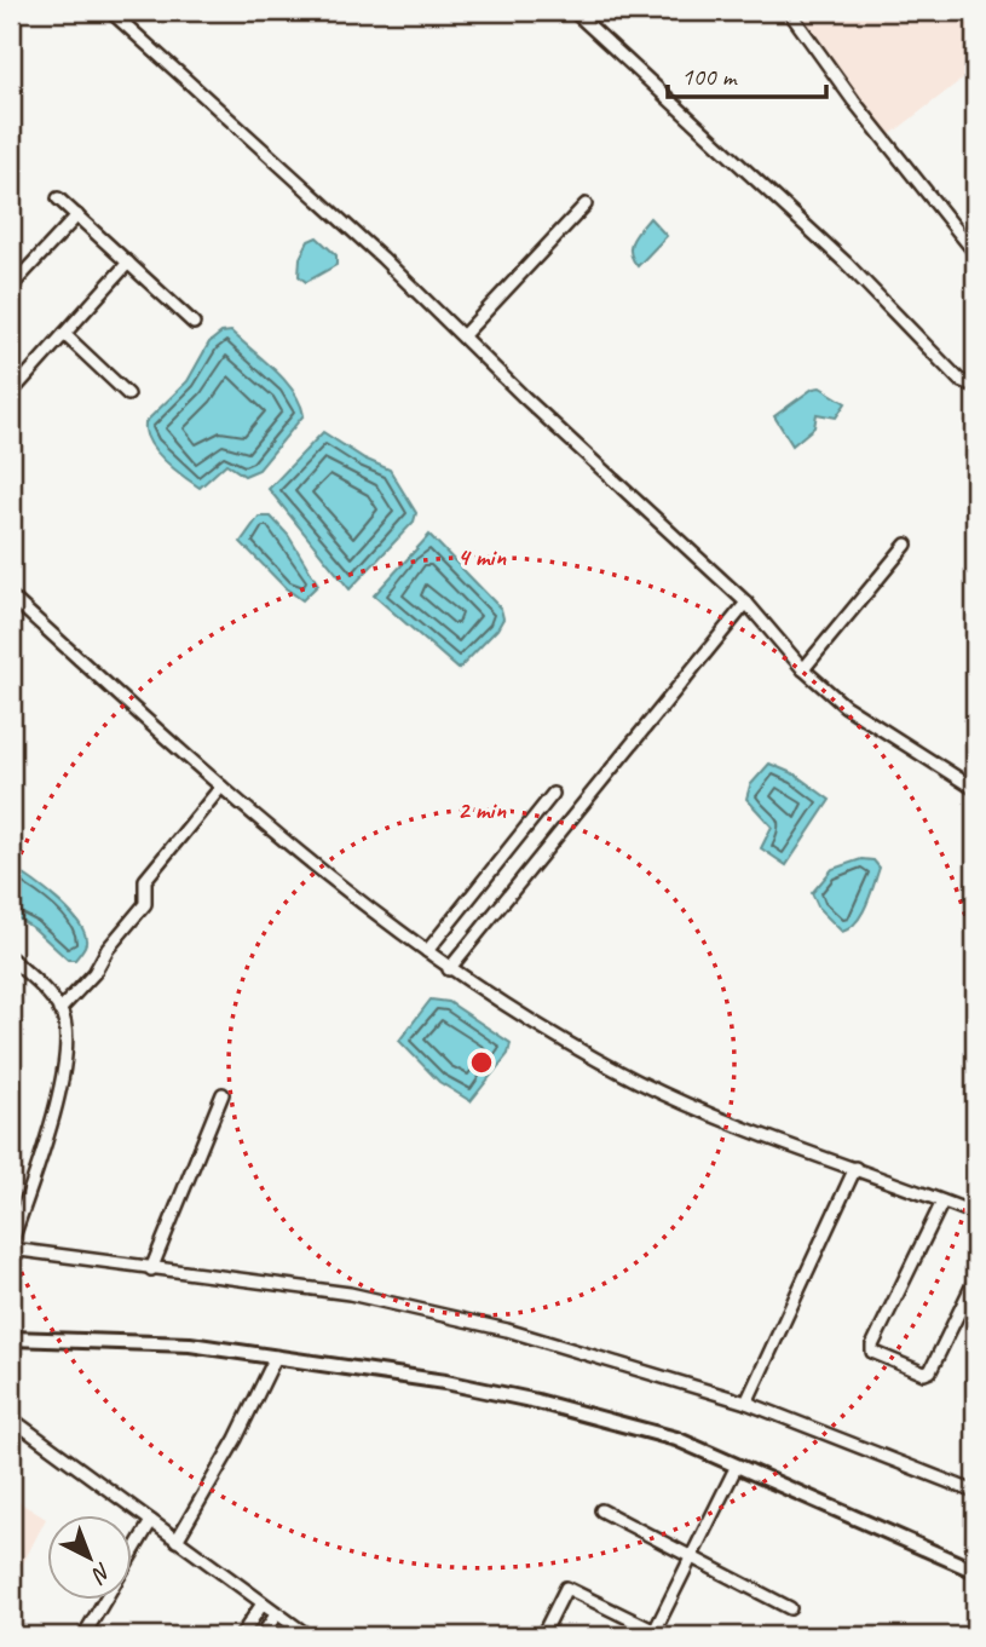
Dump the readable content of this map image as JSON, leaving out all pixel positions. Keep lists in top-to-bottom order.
{
  "scale_bar": "100 m",
  "north": "bottom right",
  "rings": ["4 min", "2 min"]
}
